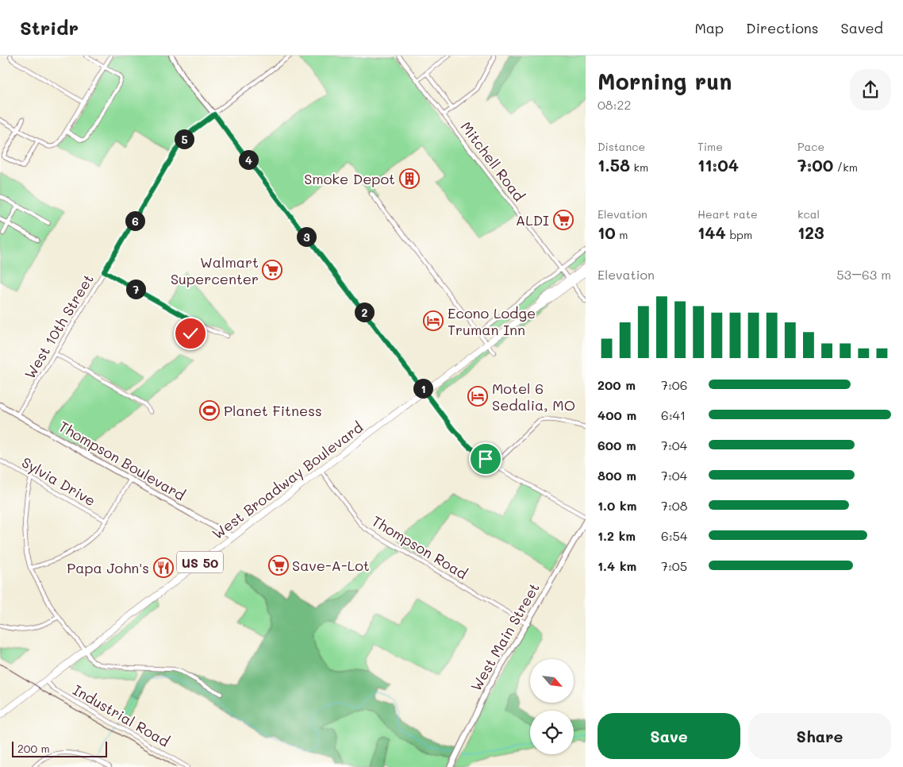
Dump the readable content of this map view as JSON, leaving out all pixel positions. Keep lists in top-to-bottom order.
{
  "streets": {
    "highway": ["West Broadway Boulevard", "US 50"],
    "main road": ["Thompson Boulevard", "West Main Street"],
    "street": [
      "Mitchell Road",
      "West 10th Street",
      "Sylvia Drive",
      "Thompson Road",
      "Industrial Road"
    ]
  },
  "crossings": [
    ["Mitchell Road", "West Broadway Boulevard"],
    ["West 10th Street", "Thompson Boulevard"],
    ["Thompson Boulevard", "West Broadway Boulevard"],
    ["West Broadway Boulevard", "Thompson Road"],
    ["West Broadway Boulevard", "Industrial Road"],
    ["Thompson Road", "West Main Street"]
  ],
  "places": {
    "building": ["Smoke Depot"],
    "supermarket": ["ALDI", "Walmart Supercenter", "Save-A-Lot"],
    "hotel": ["Econo Lodge Truman Inn", "Motel 6 Sedalia, MO"],
    "sports": ["Planet Fitness"],
    "restaurant": ["Papa John's"]
  },
  "scale_bar": "200 m",
  "north": "bottom right",
  "page": {
    "header": "Stridr",
    "nav": ["Map", "Directions", "Saved"],
    "heading": ["Morning run", "08:22"],
    "stats": [
      ["Distance", "1.58 km"],
      ["Time", "11:04"],
      ["Pace", "7:00 /km"],
      ["Elevation", "10 m"],
      ["Heart rate", "144 bpm"],
      ["kcal", "123"]
    ],
    "pins": [
      "5",
      "4",
      "6",
      "3",
      "7",
      "2",
      "1"
    ],
    "chart": ["Elevation", "53–63 m"],
    "list": [
      {
        "name": "200 m",
        "note": "7:06"
      },
      {
        "name": "400 m",
        "note": "6:41"
      },
      {
        "name": "600 m",
        "note": "7:04"
      },
      {
        "name": "800 m",
        "note": "7:04"
      },
      {
        "name": "1.0 km",
        "note": "7:08"
      },
      {
        "name": "1.2 km",
        "note": "6:54"
      },
      {
        "name": "1.4 km",
        "note": "7:05"
      }
    ],
    "buttons": ["Save", "Share"],
    "scale": "200 m"
  }
}
